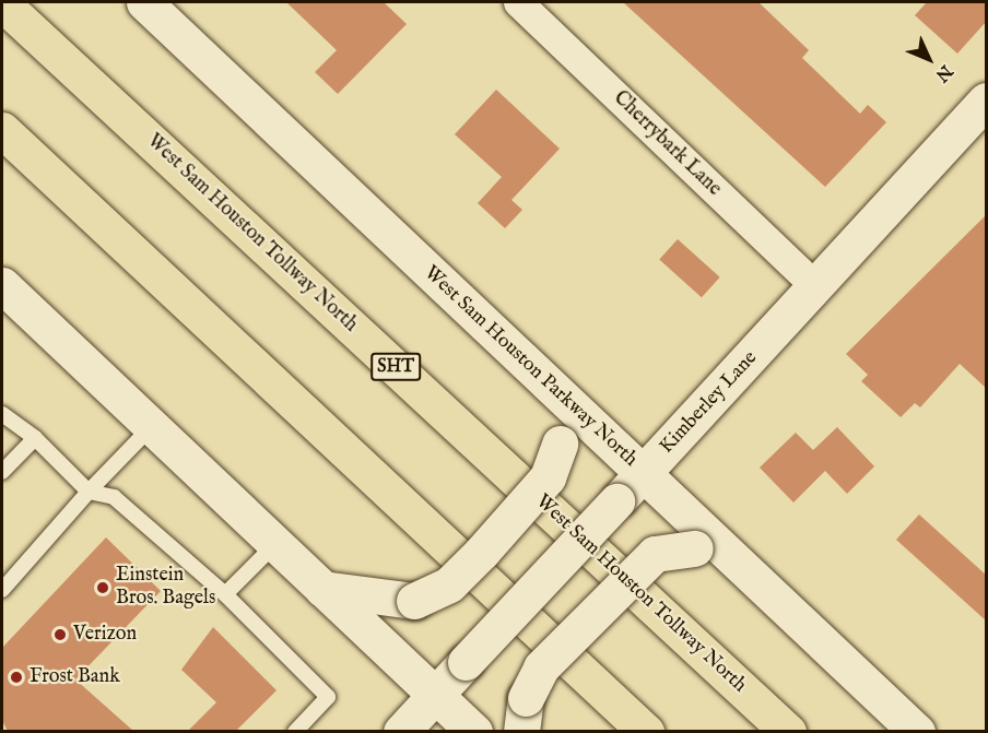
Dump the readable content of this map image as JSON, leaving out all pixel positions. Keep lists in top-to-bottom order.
{
  "streets": {
    "highway": ["West Sam Houston Tollway North", "SHT"],
    "main road": ["West Sam Houston Parkway North", "Kimberley Lane"],
    "street": ["Cherrybark Lane"]
  },
  "crossings": [
    ["Cherrybark Lane", "Kimberley Lane"],
    ["West Sam Houston Parkway North", "Kimberley Lane"]
  ],
  "places": ["Einstein Bros. Bagels", "Verizon", "Frost Bank"],
  "north": "bottom right"
}
